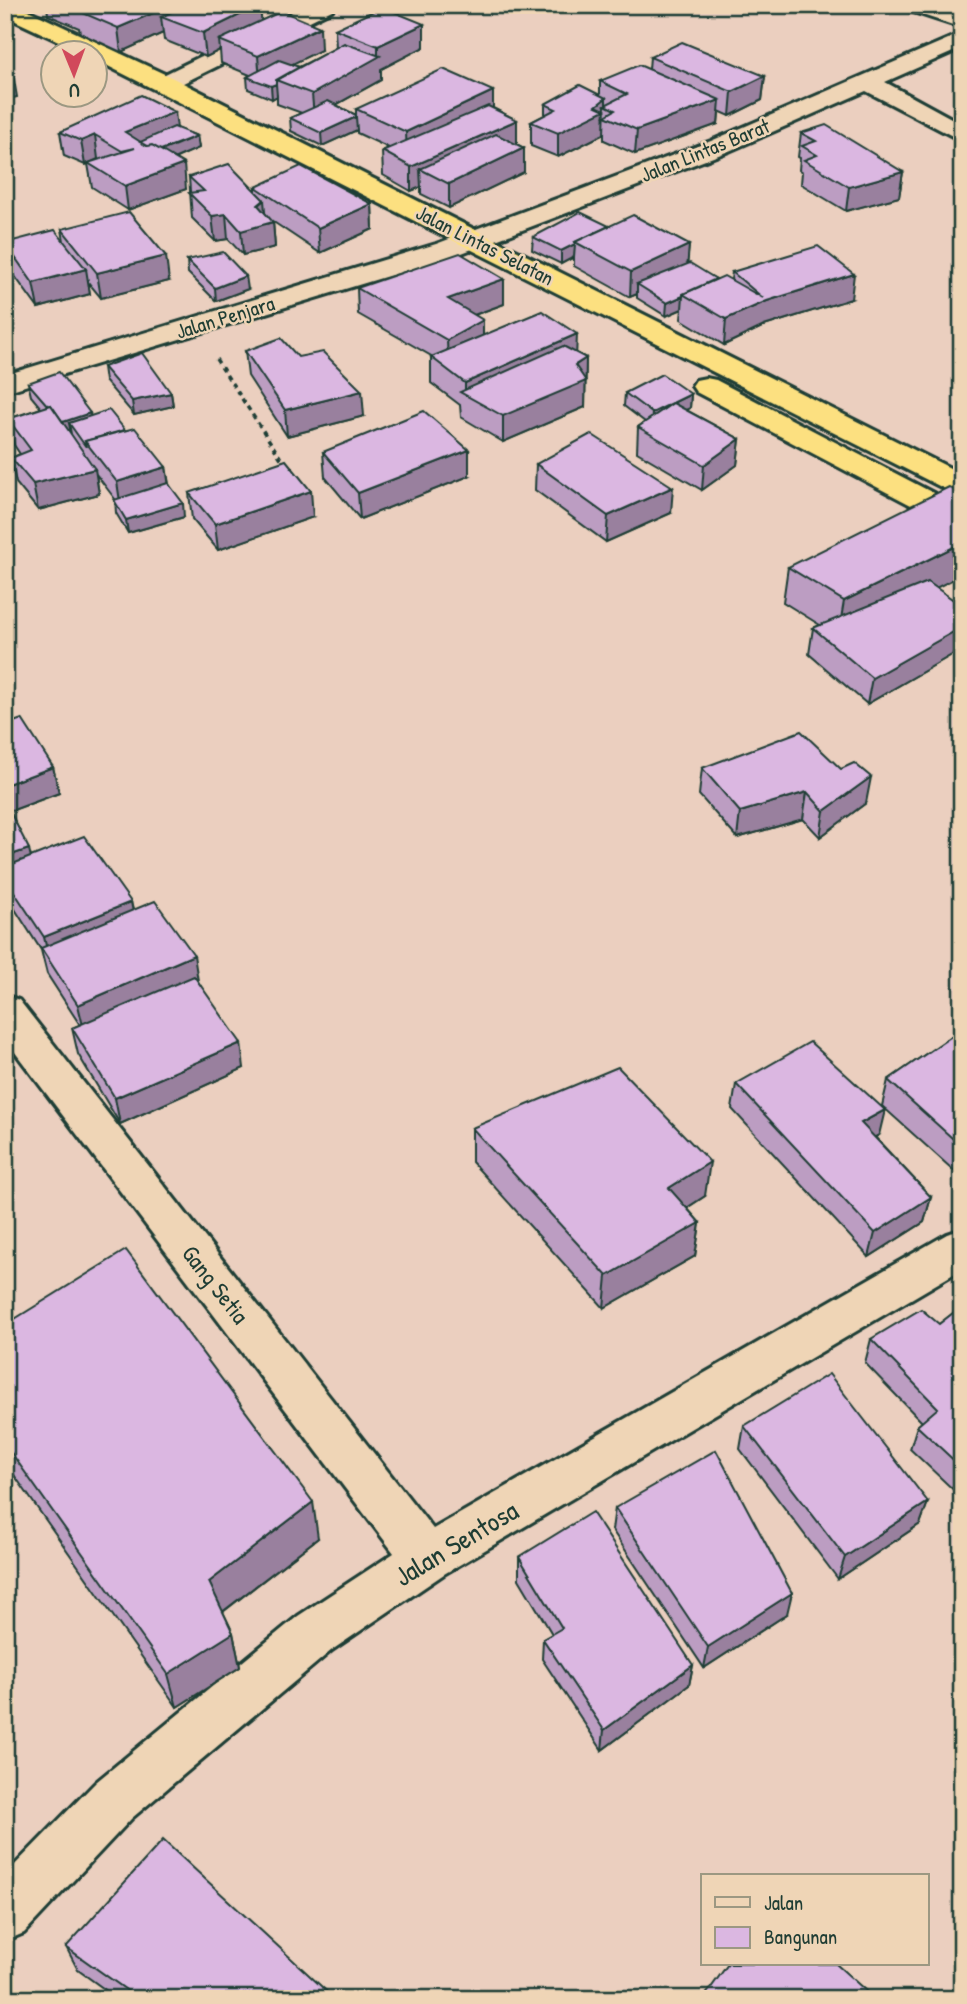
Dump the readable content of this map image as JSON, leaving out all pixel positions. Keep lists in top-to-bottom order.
{
  "streets": {
    "highway": ["Jalan Lintas Selatan"],
    "street": [
      "Jalan Lintas Barat",
      "Jalan Penjara",
      "Gang Setia",
      "Jalan Sentosa"
    ]
  },
  "crossings": [
    ["Jalan Lintas Barat", "Jalan Lintas Selatan"],
    ["Jalan Lintas Barat", "Jalan Penjara"],
    ["Jalan Lintas Selatan", "Jalan Penjara"],
    ["Gang Setia", "Jalan Sentosa"]
  ],
  "legend": ["Jalan", "Bangunan"],
  "north": "bottom"
}
